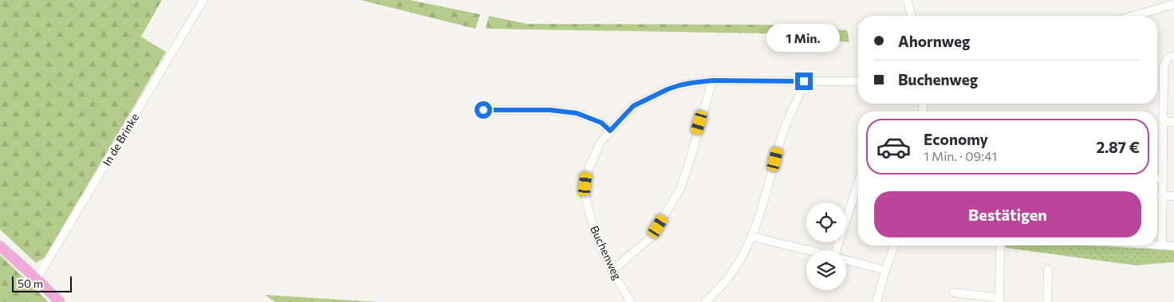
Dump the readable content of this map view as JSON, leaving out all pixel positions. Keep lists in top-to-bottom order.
{
  "streets": {
    "street": ["In de Brinke", "Buchenweg"]
  },
  "scale_bar": "50 m",
  "page": {
    "banner": ["Ahornweg", "Buchenweg"],
    "bubble": "1 Min.",
    "list": [
      {
        "name": "Economy",
        "note": "1 Min. · 09:41",
        "value": "2.87 €"
      }
    ],
    "buttons": "Bestätigen",
    "scale": "50 m"
  }
}
